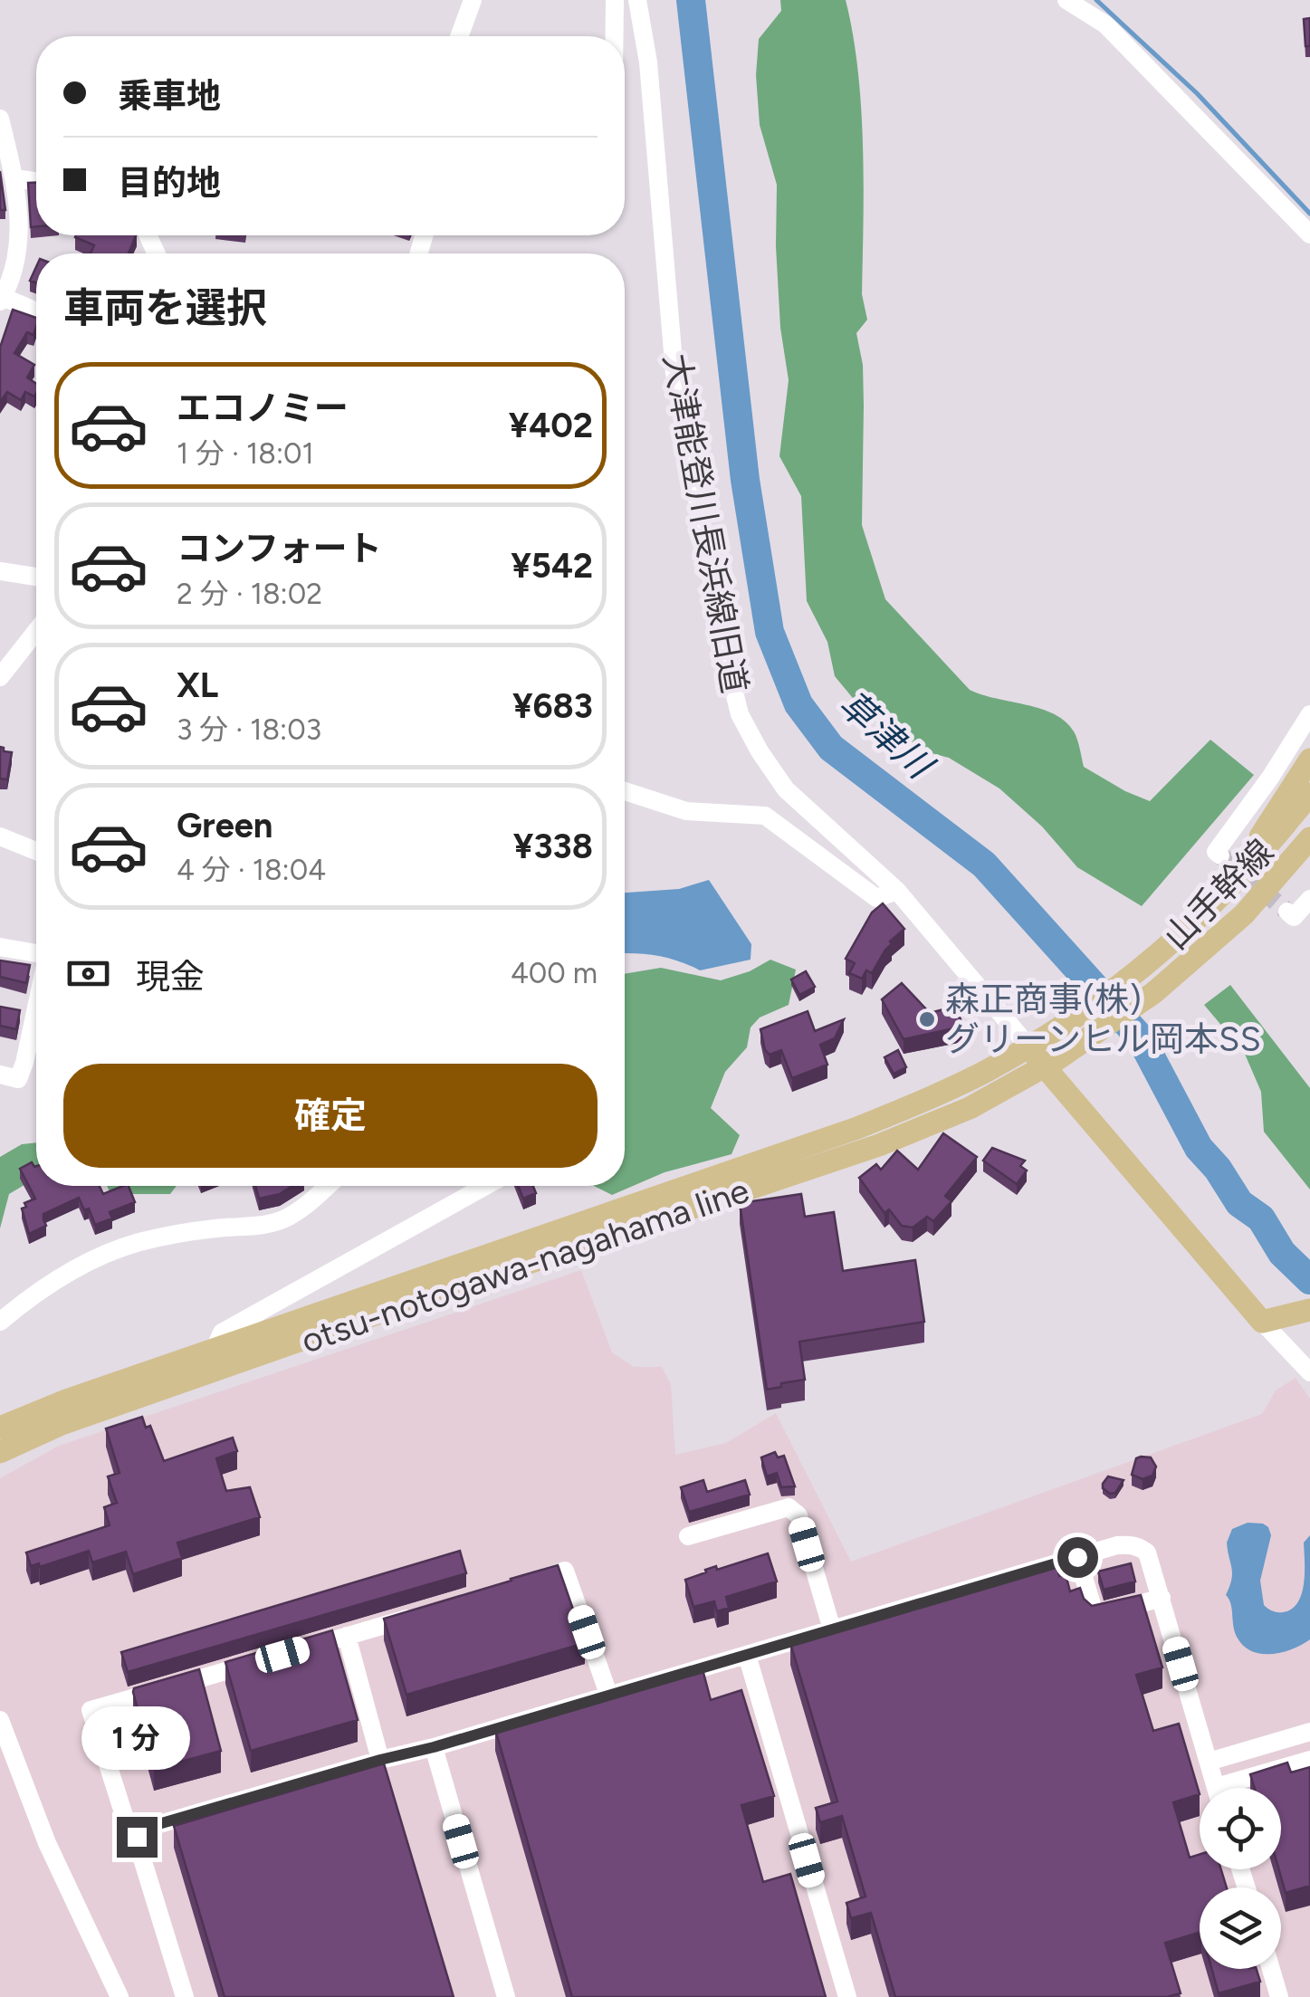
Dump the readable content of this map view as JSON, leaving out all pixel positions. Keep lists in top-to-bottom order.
{
  "streets": {
    "main road": ["山手幹線", "otsu-notogawa-nagahama line"],
    "street": ["大津能登川長浜線旧道"]
  },
  "crossings": [
    ["大津能登川長浜線旧道", "山手幹線"],
    ["大津能登川長浜線旧道", "otsu-notogawa-nagahama line"],
    ["山手幹線", "otsu-notogawa-nagahama line"]
  ],
  "water": ["草津川"],
  "places": ["森正商事(株) グリーンヒル岡本SS"],
  "page": {
    "banner": ["乗車地", "目的地"],
    "heading": "車両を選択",
    "list": [
      {
        "name": "エコノミー",
        "note": "1 分 · 18:01",
        "value": "¥402"
      },
      {
        "name": "コンフォート",
        "note": "2 分 · 18:02",
        "value": "¥542"
      },
      {
        "name": "XL",
        "note": "3 分 · 18:03",
        "value": "¥683"
      },
      {
        "name": "Green",
        "note": "4 分 · 18:04",
        "value": "¥338"
      }
    ],
    "pay": ["現金", "400 m"],
    "buttons": "確定",
    "bubble": "1 分"
  }
}
